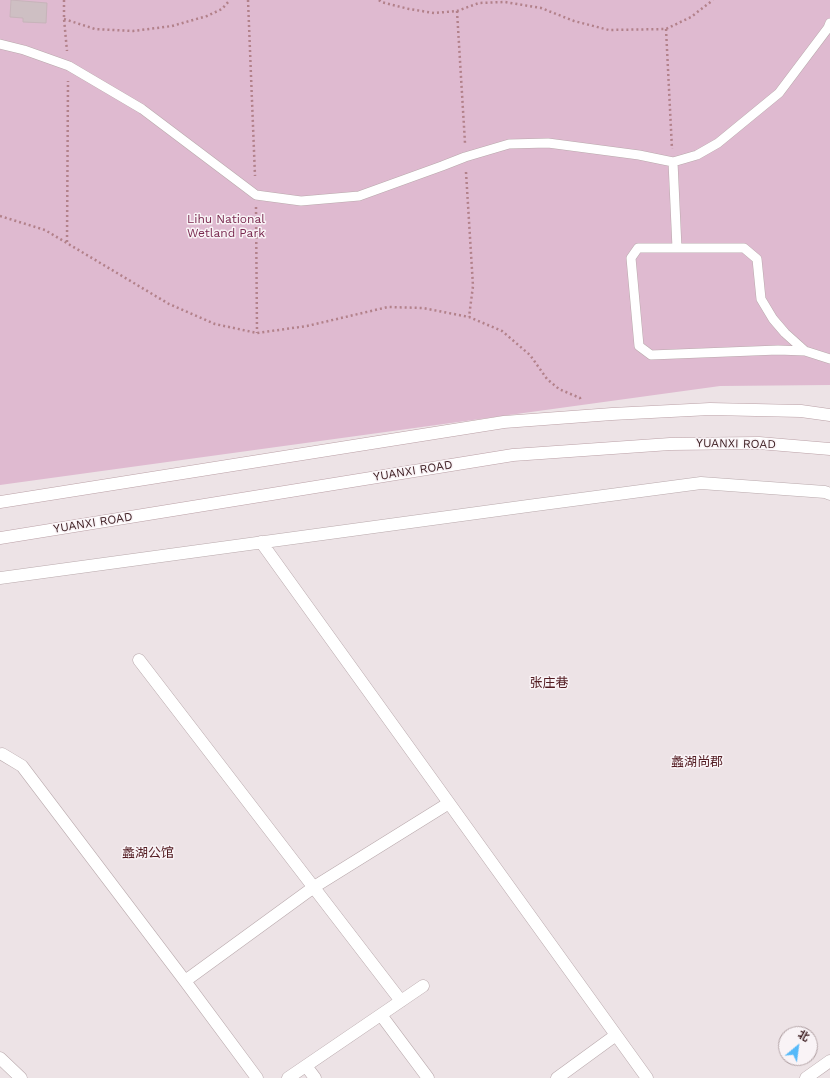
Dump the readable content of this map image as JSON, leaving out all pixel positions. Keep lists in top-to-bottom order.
{
  "streets": {
    "street": ["YUANXI ROAD"]
  },
  "districts": ["张庄巷", "蠡湖尚郡", "蠡湖公馆"],
  "parks": ["Lihu National Wetland Park"],
  "north": "top right"
}
